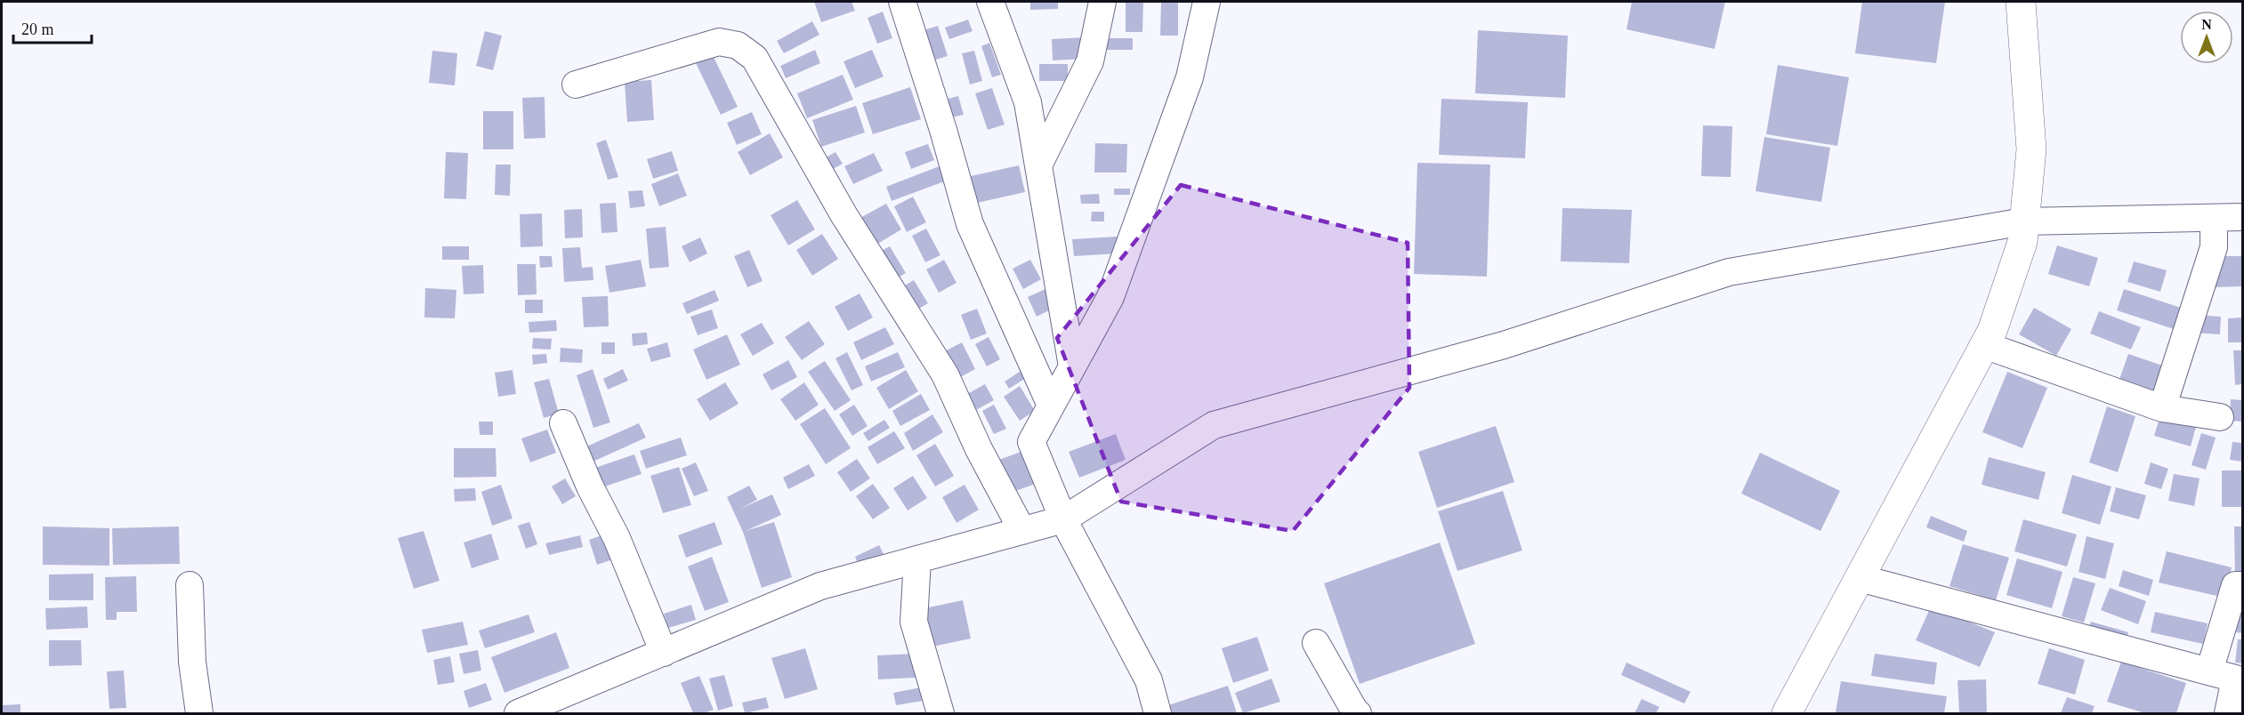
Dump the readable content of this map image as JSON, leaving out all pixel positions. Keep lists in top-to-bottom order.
{
  "scale_bar": "20 m",
  "north": "top"
}
